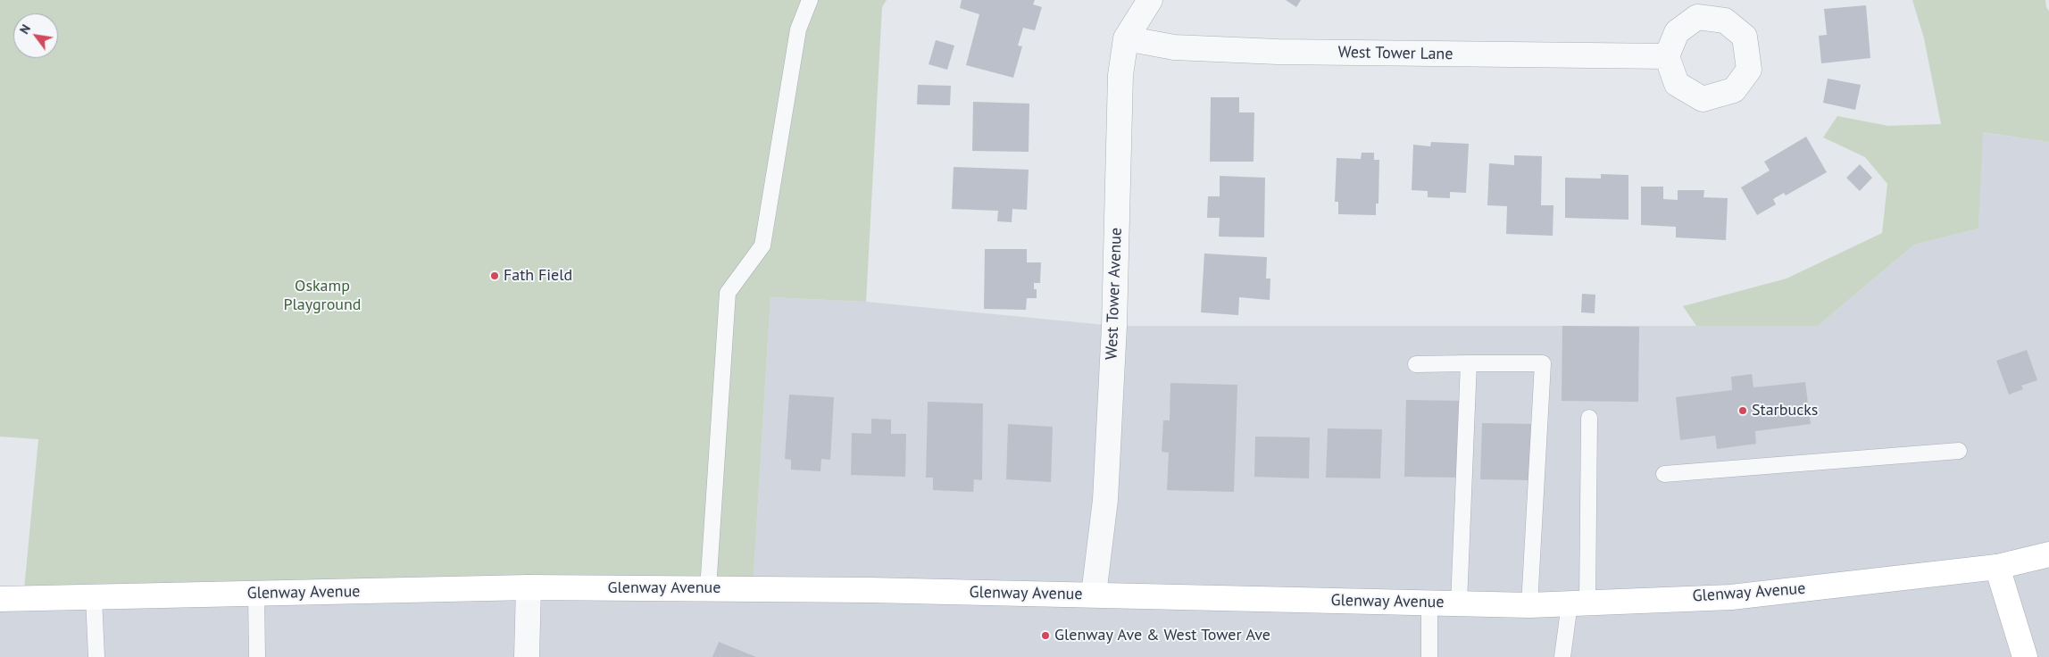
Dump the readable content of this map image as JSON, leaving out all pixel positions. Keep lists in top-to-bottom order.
{
  "streets": {
    "main road": ["Glenway Avenue"],
    "street": ["West Tower Lane", "West Tower Avenue"]
  },
  "crossings": [
    ["West Tower Lane", "West Tower Avenue"],
    ["West Tower Avenue", "Glenway Avenue"]
  ],
  "parks": ["Oskamp Playground"],
  "places": ["Fath Field", "Starbucks", "Glenway Ave & West Tower Ave"],
  "north": "top left"
}
